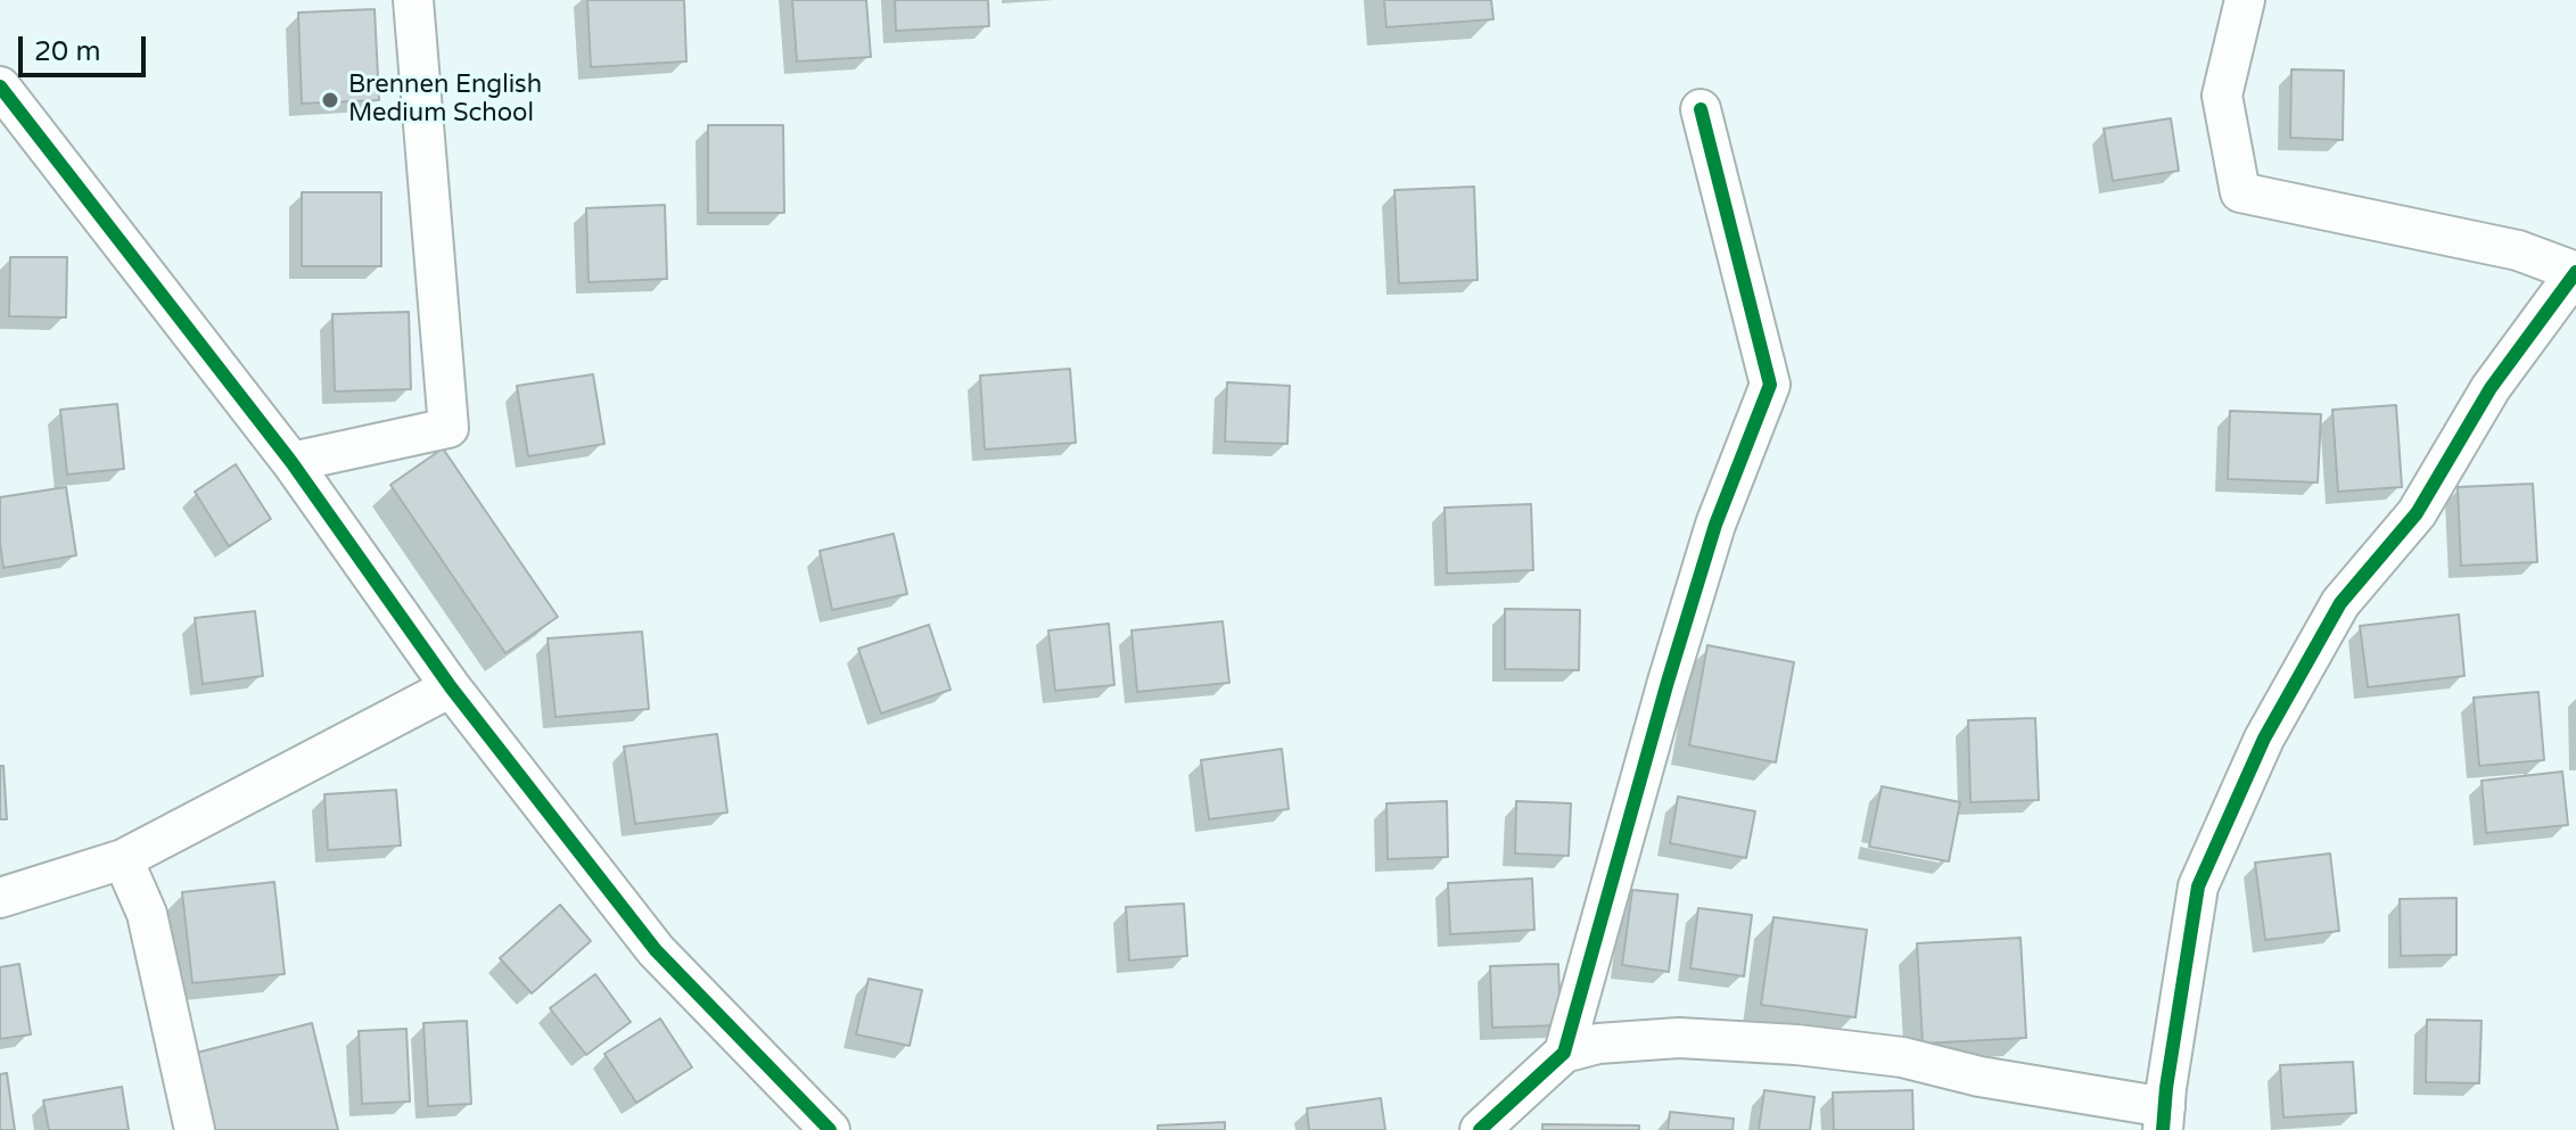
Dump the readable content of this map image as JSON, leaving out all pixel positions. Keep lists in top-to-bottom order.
{
  "places": ["Brennen English Medium School"],
  "scale_bar": "20 m"
}
